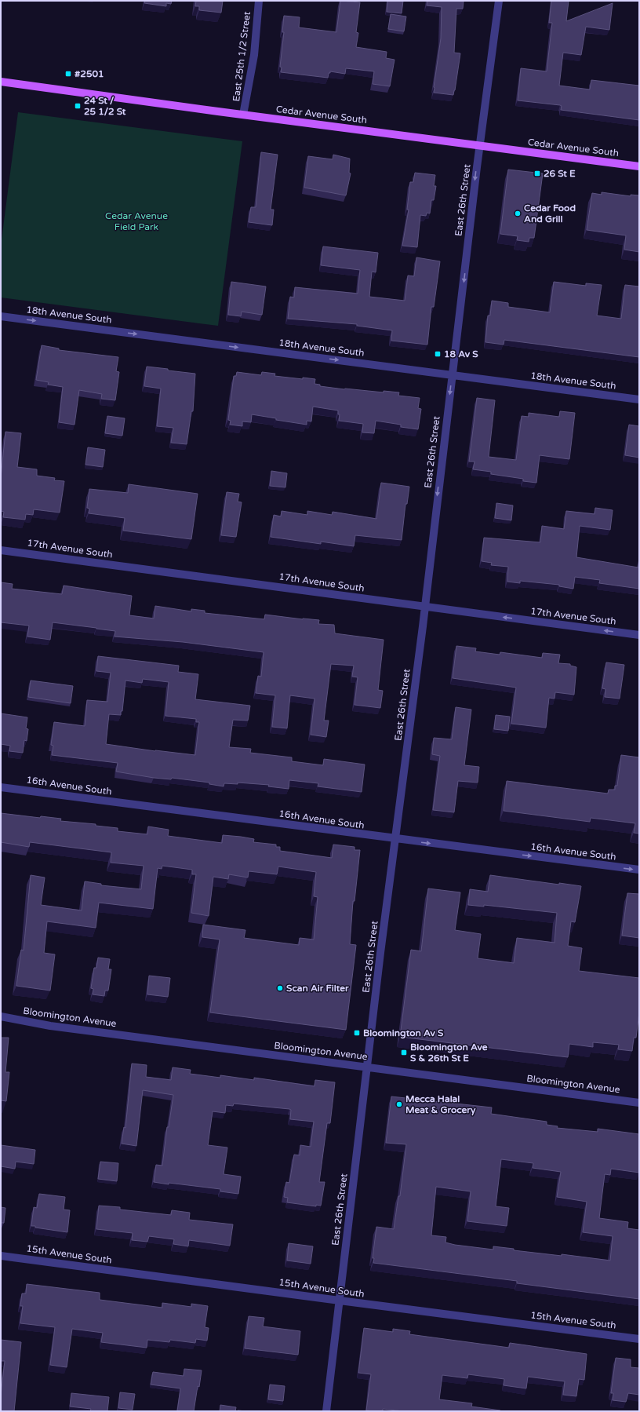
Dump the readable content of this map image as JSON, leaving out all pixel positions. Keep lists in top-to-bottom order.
{
  "streets": {
    "main road": ["Cedar Avenue South"],
    "street": [
      "East 25th 1/2 Street",
      "East 26th Street",
      "18th Avenue South",
      "17th Avenue South",
      "16th Avenue South",
      "Bloomington Avenue",
      "15th Avenue South"
    ]
  },
  "crossings": [
    ["East 25th 1/2 Street", "Cedar Avenue South"],
    ["Cedar Avenue South", "East 26th Street"],
    ["East 26th Street", "18th Avenue South"],
    ["East 26th Street", "17th Avenue South"],
    ["East 26th Street", "16th Avenue South"],
    ["East 26th Street", "Bloomington Avenue"],
    ["East 26th Street", "15th Avenue South"]
  ],
  "one_way": ["18th Avenue South", "16th Avenue South"],
  "parks": ["Cedar Avenue Field Park"],
  "places": {
    "transit": [
      "#2501",
      "24 St / 25 1/2 St",
      "26 St E",
      "18 Av S",
      "Bloomington Av S",
      "Bloomington Ave S & 26th St E"
    ],
    "other": ["Cedar Food And Grill", "Scan Air Filter", "Mecca Halal Meat & Grocery"]
  }
}
